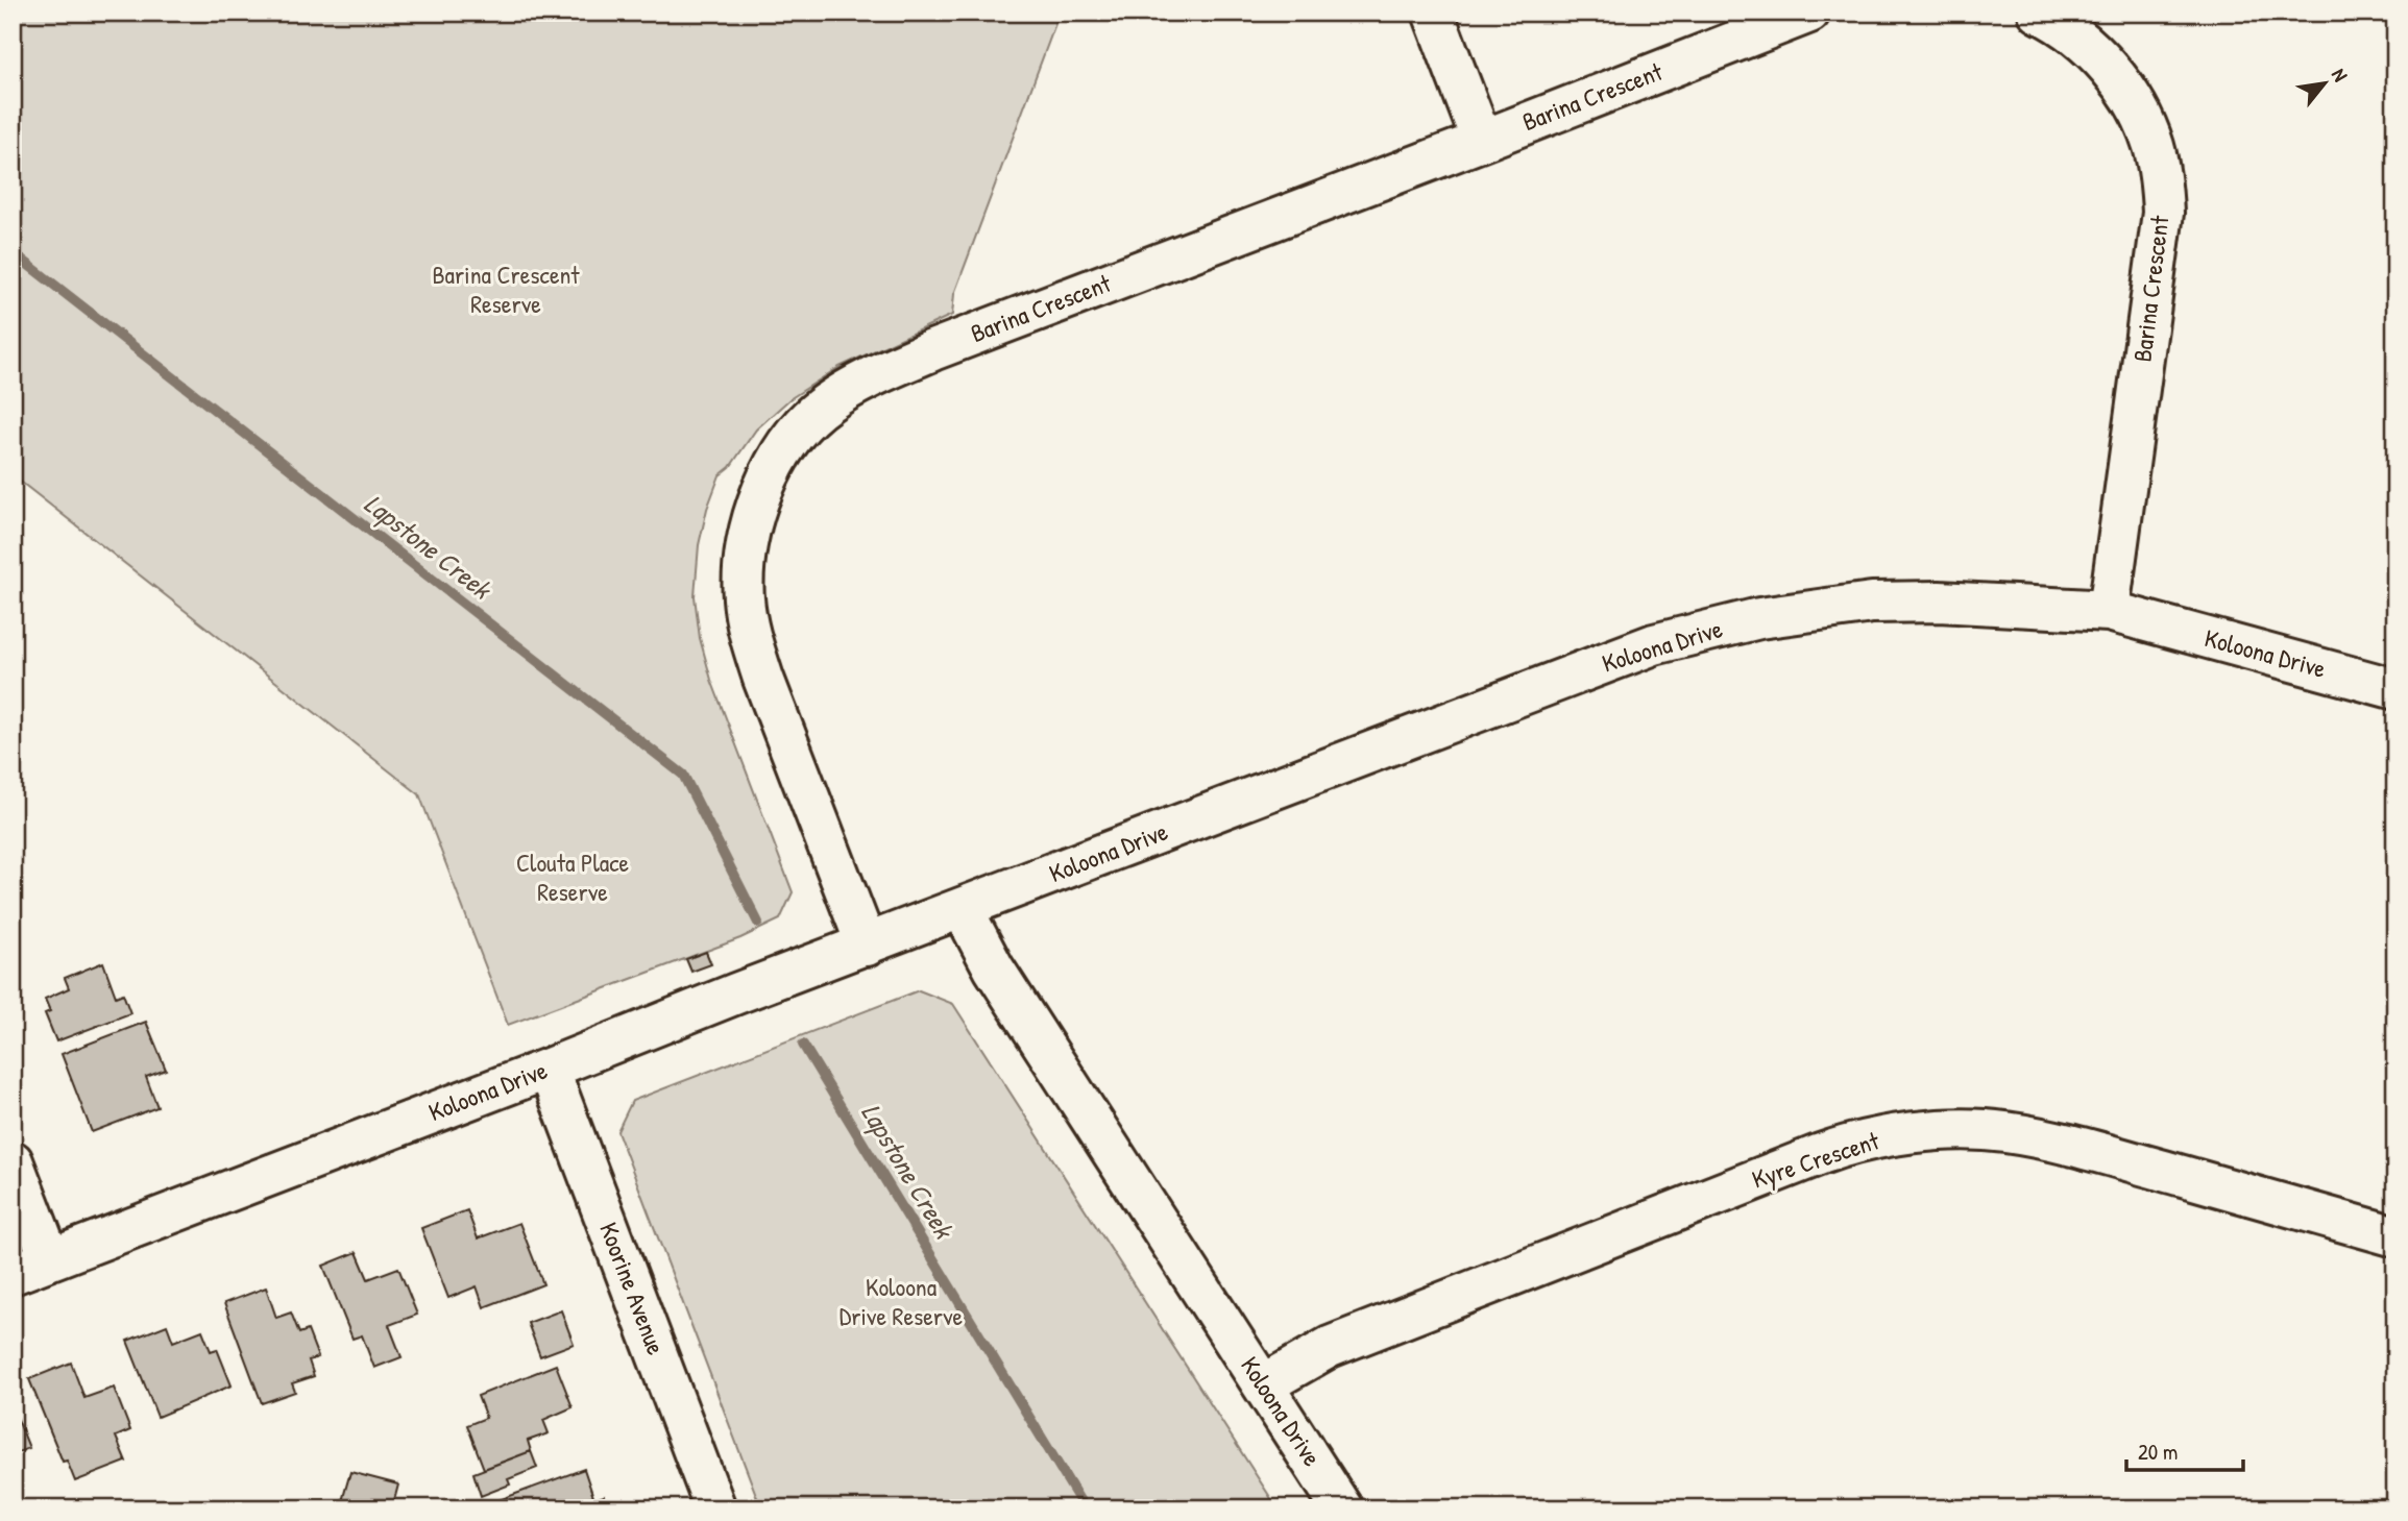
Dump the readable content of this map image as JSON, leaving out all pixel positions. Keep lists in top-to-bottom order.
{
  "streets": {
    "street": [
      "Barina Crescent",
      "Koloona Drive",
      "Kyre Crescent",
      "Koorine Avenue"
    ]
  },
  "crossings": [
    ["Barina Crescent", "Koloona Drive"],
    ["Koloona Drive", "Kyre Crescent"],
    ["Koloona Drive", "Koorine Avenue"]
  ],
  "water": ["Lapstone Creek"],
  "parks": ["Barina Crescent Reserve", "Clouta Place Reserve", "Koloona Drive Reserve"],
  "scale_bar": "20 m",
  "north": "top right"
}
